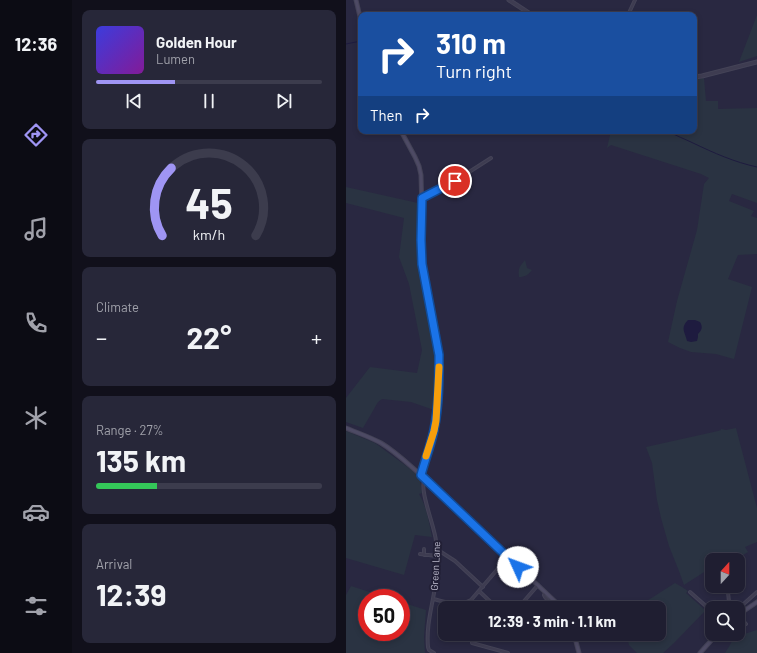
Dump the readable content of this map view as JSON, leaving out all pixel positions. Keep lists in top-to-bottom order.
{
  "streets": {
    "street": ["Green Lane"]
  },
  "north": "top",
  "page": {
    "tabs": "12:36",
    "turn": ["310 m", "Turn right"],
    "song": ["Golden Hour", "Lumen"],
    "then": "Then",
    "tile": [
      "Climate",
      ["Range · 27%", "135 km"],
      ["Arrival", "12:39"]
    ],
    "heat": ["−", "22°", "+"],
    "limit": "50",
    "trip": "12:39 · 3 min · 1.1 km",
    "gauge": ["45", "km/h"]
  }
}
